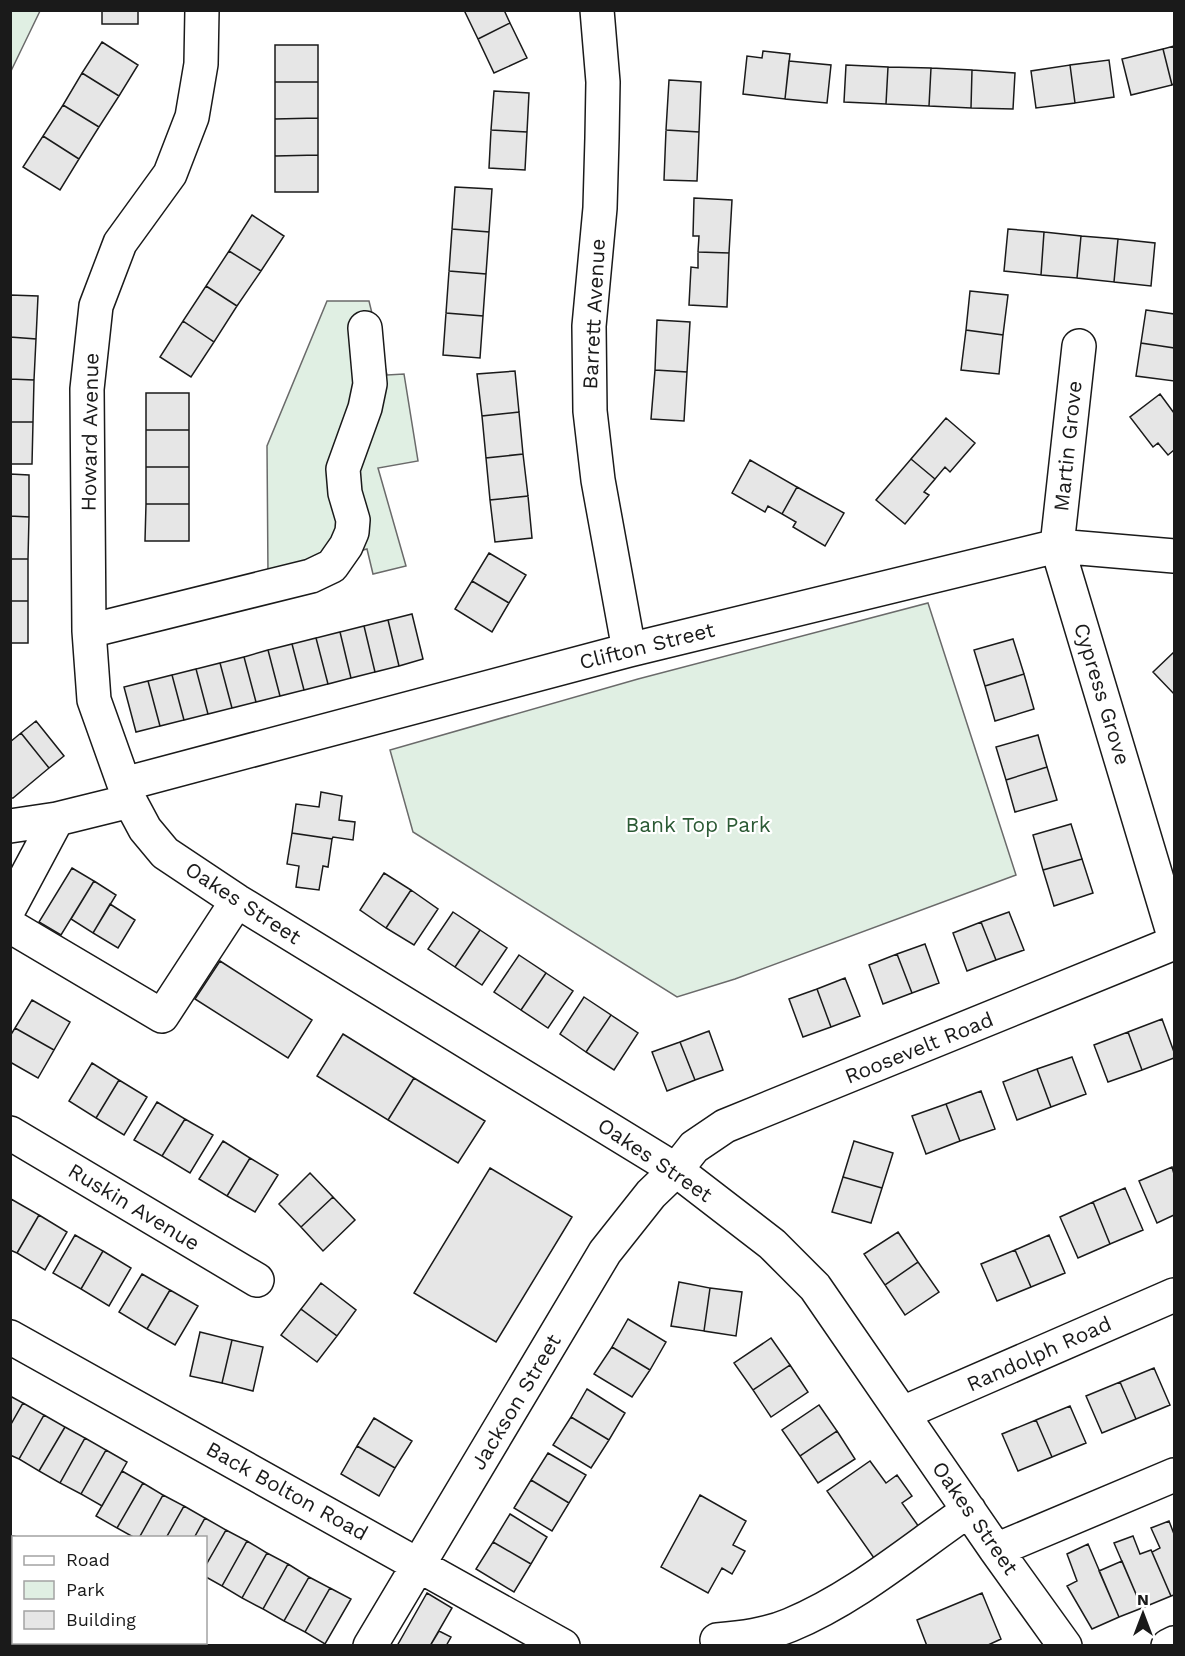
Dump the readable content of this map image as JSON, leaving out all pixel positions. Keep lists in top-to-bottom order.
{
  "streets": {
    "street": [
      "Barrett Avenue",
      "Howard Avenue",
      "Martin Grove",
      "Clifton Street",
      "Cypress Grove",
      "Oakes Street",
      "Roosevelt Road",
      "Ruskin Avenue",
      "Randolph Road",
      "Jackson Street",
      "Back Bolton Road"
    ]
  },
  "crossings": [
    ["Barrett Avenue", "Clifton Street"],
    ["Howard Avenue", "Clifton Street"],
    ["Howard Avenue", "Oakes Street"],
    ["Martin Grove", "Clifton Street"],
    ["Martin Grove", "Cypress Grove"],
    ["Clifton Street", "Cypress Grove"],
    ["Clifton Street", "Oakes Street"],
    ["Oakes Street", "Roosevelt Road"],
    ["Oakes Street", "Randolph Road"],
    ["Oakes Street", "Jackson Street"],
    ["Roosevelt Road", "Jackson Street"],
    ["Jackson Street", "Back Bolton Road"]
  ],
  "parks": ["Bank Top Park"],
  "legend": ["Road", "Park", "Building"],
  "north": "top"
}
